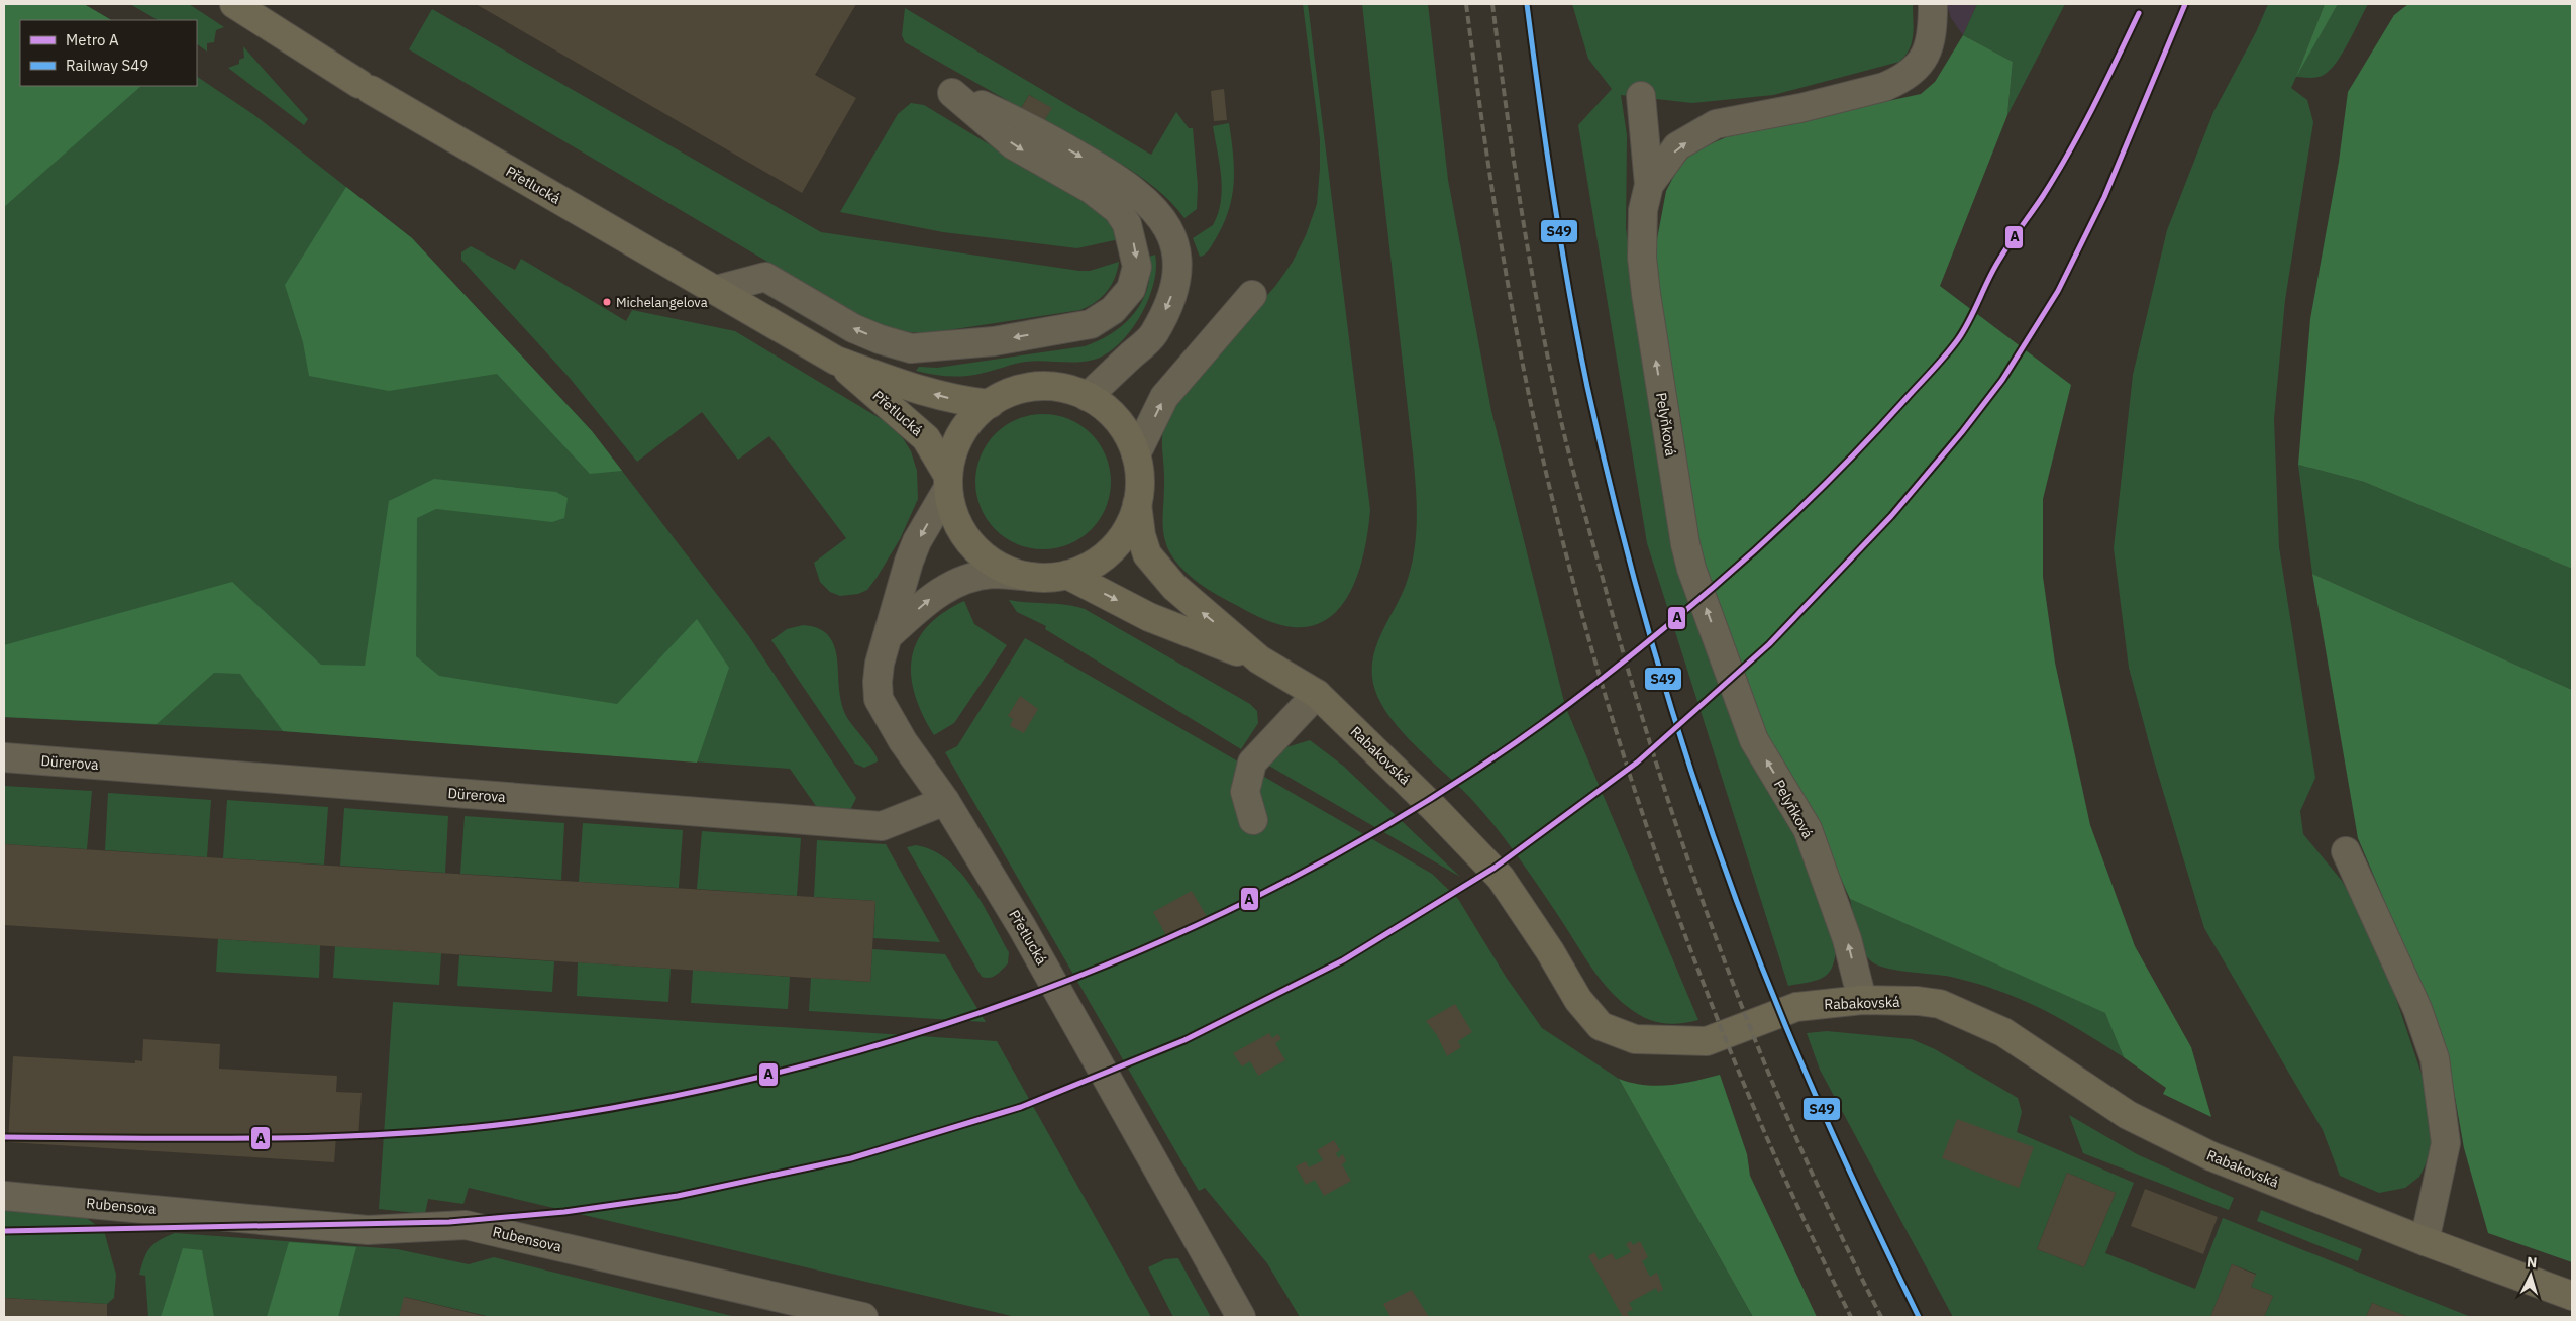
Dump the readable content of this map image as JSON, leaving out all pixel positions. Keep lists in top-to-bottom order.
{
  "streets": {
    "main road": ["Přetlucká", "Rabakovská"],
    "street": ["Pelyňková", "Dürerova", "Rubensova"]
  },
  "crossings": [
    ["Přetlucká", "Rabakovská"],
    ["Přetlucká", "Dürerova"],
    ["Pelyňková", "Rabakovská"]
  ],
  "one_way": ["Pelyňková"],
  "places": ["Michelangelova"],
  "lines": ["metro line A", "rail line S49"],
  "legend": ["Metro A", "Railway S49"],
  "north": "top"
}
